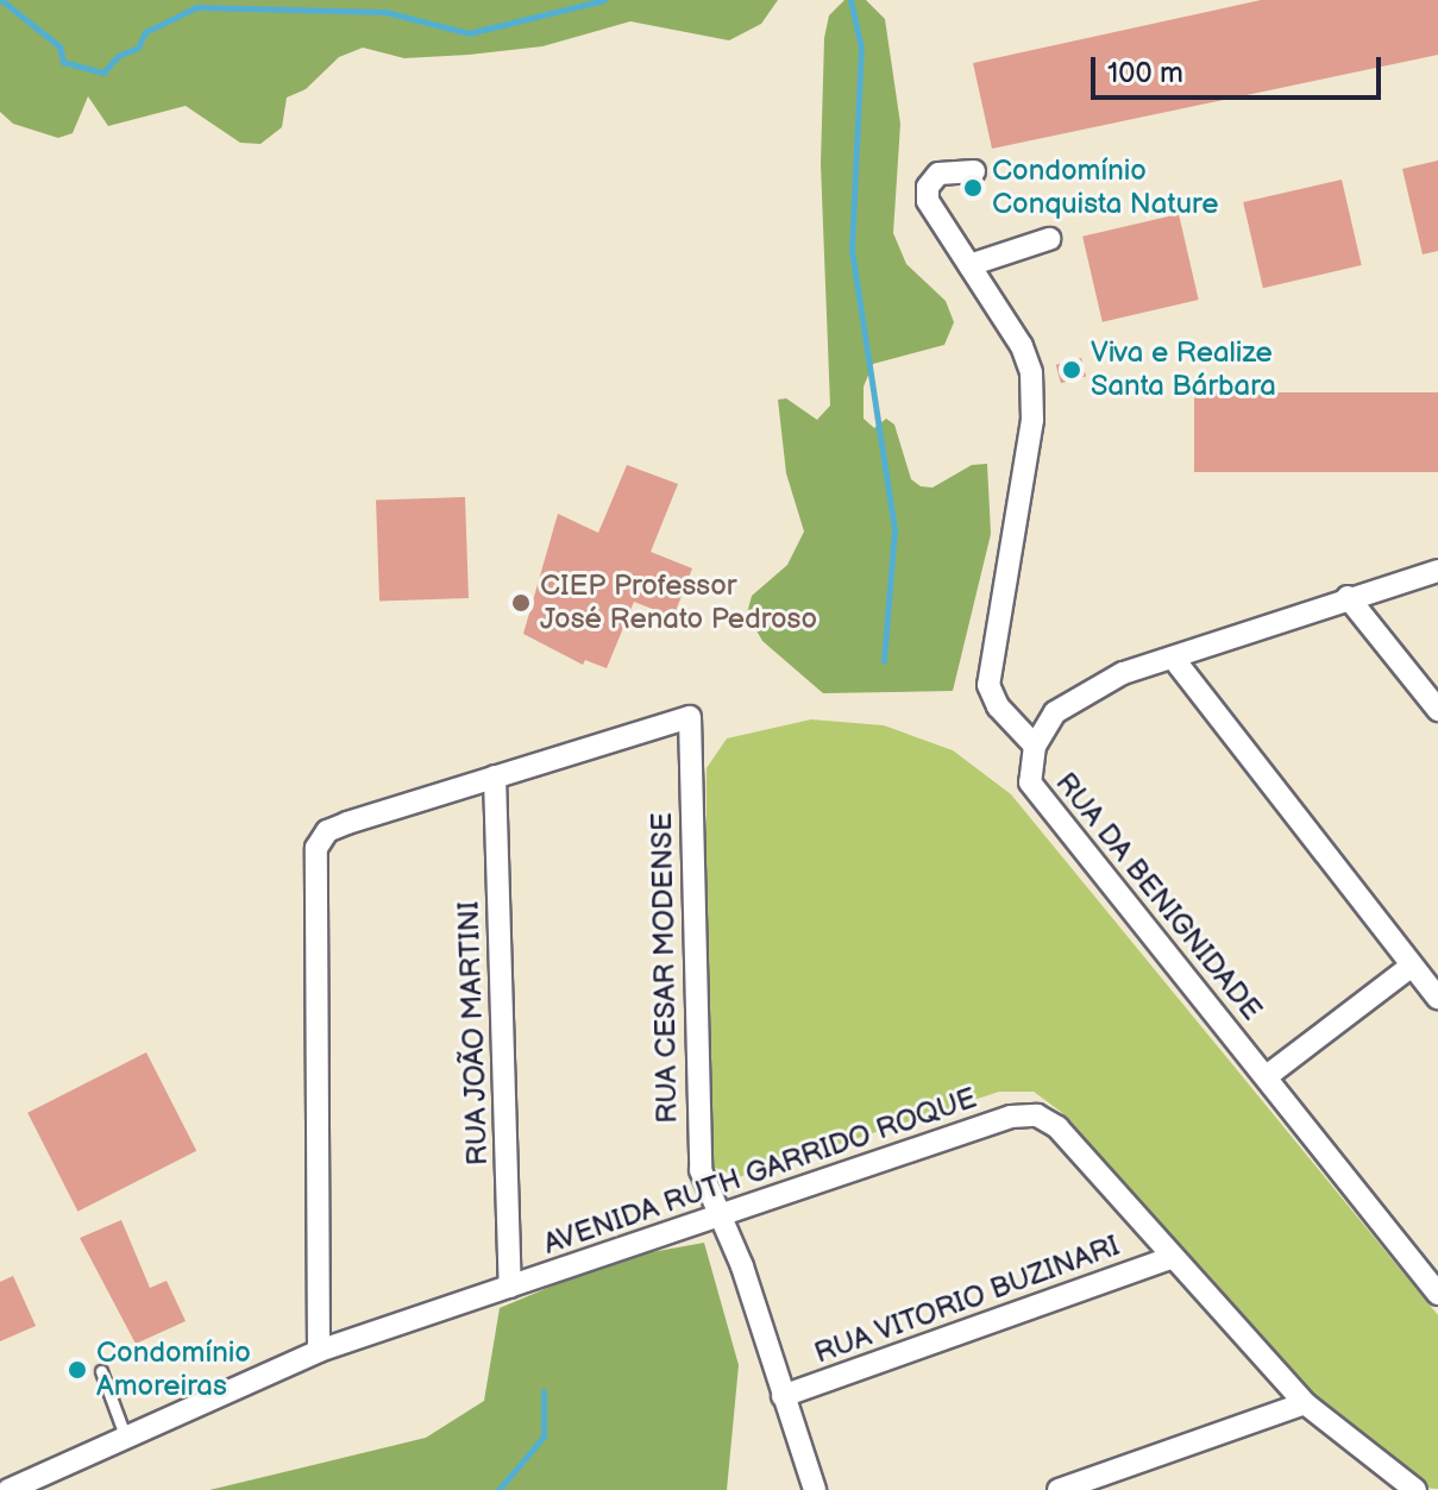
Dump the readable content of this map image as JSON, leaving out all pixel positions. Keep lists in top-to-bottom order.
{
  "streets": {
    "street": [
      "RUA DA BENIGNIDADE",
      "RUA CESAR MODENSE",
      "RUA JOÃO MARTINI",
      "AVENIDA RUTH GARRIDO ROQUE",
      "RUA VITORIO BUZINARI"
    ]
  },
  "crossings": [
    ["RUA CESAR MODENSE", "RUA JOÃO MARTINI"],
    ["RUA CESAR MODENSE", "AVENIDA RUTH GARRIDO ROQUE"],
    ["RUA CESAR MODENSE", "RUA VITORIO BUZINARI"],
    ["RUA JOÃO MARTINI", "AVENIDA RUTH GARRIDO ROQUE"],
    ["AVENIDA RUTH GARRIDO ROQUE", "RUA VITORIO BUZINARI"]
  ],
  "places": [
    "Condomínio Conquista Nature",
    "Viva e Realize Santa Bárbara",
    "CIEP Professor José Renato Pedroso",
    "Condomínio Amoreiras"
  ],
  "scale_bar": "100 m"
}
